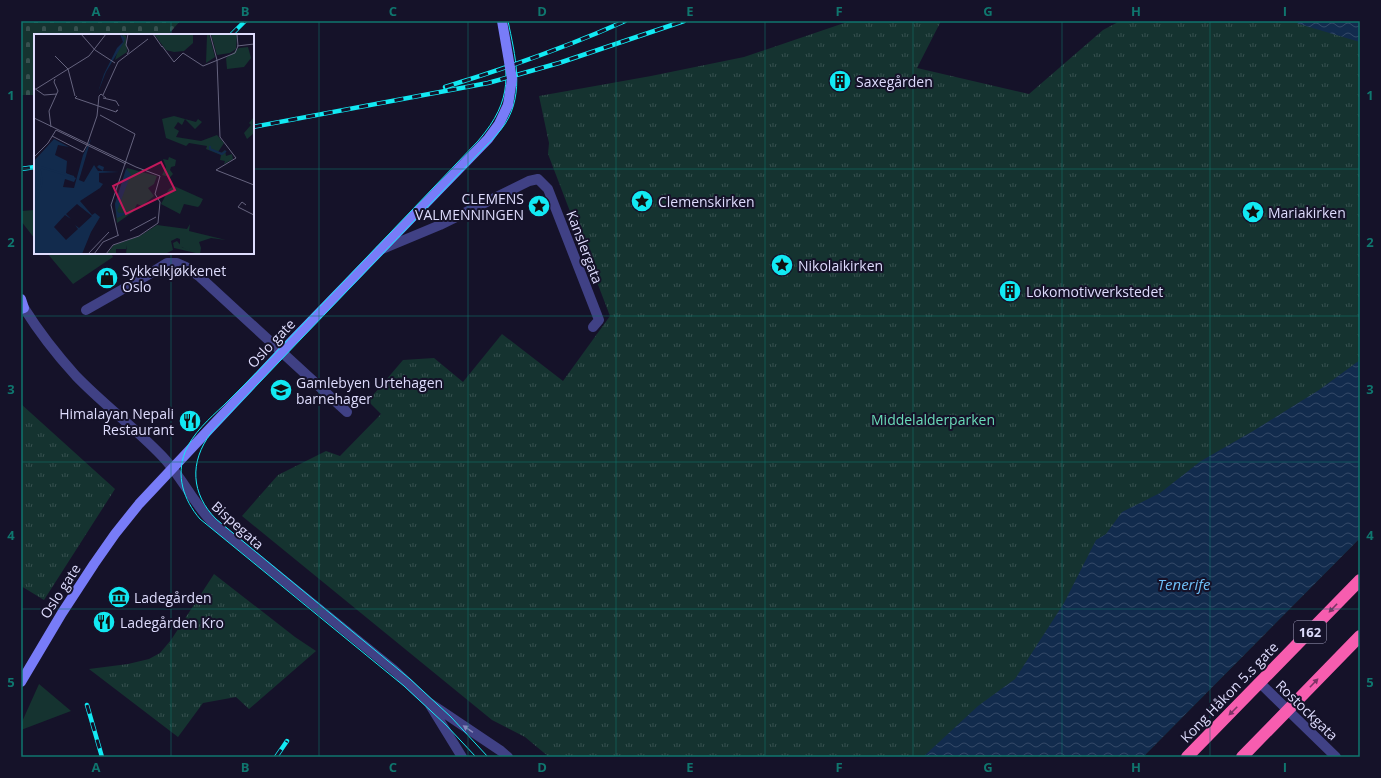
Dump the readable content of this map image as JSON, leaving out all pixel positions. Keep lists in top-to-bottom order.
{
  "streets": {
    "highway": ["162", "Kong Håkon 5.s gate"],
    "street": [
      "Kanslergata",
      "Oslo gate",
      "Bispegata",
      "Rostockgata"
    ]
  },
  "crossings": [
    ["Kanslergata", "Oslo gate"],
    ["Oslo gate", "Bispegata"],
    ["162", "Rostockgata"],
    ["Kong Håkon 5.s gate", "Rostockgata"]
  ],
  "water": ["Tenerife"],
  "parks": ["Middelalderparken"],
  "places": {
    "building": ["Saxegården", "Lokomotivverkstedet"],
    "place": [
      "Clemenskirken",
      "CLEMENS VALMENNINGEN",
      "Mariakirken",
      "Nikolaikirken"
    ],
    "shop": ["Sykkelkjøkkenet Oslo"],
    "school or university": ["Gamlebyen Urtehagen barnehager"],
    "restaurant": ["Himalayan Nepali Restaurant", "Ladegården Kro"],
    "museum": ["Ladegården"]
  },
  "grid": {
    "columns": [
      "A",
      "B",
      "C",
      "D",
      "E",
      "F",
      "G",
      "H",
      "I"
    ],
    "rows": [
      "1",
      "2",
      "3",
      "4",
      "5"
    ]
  }
}
